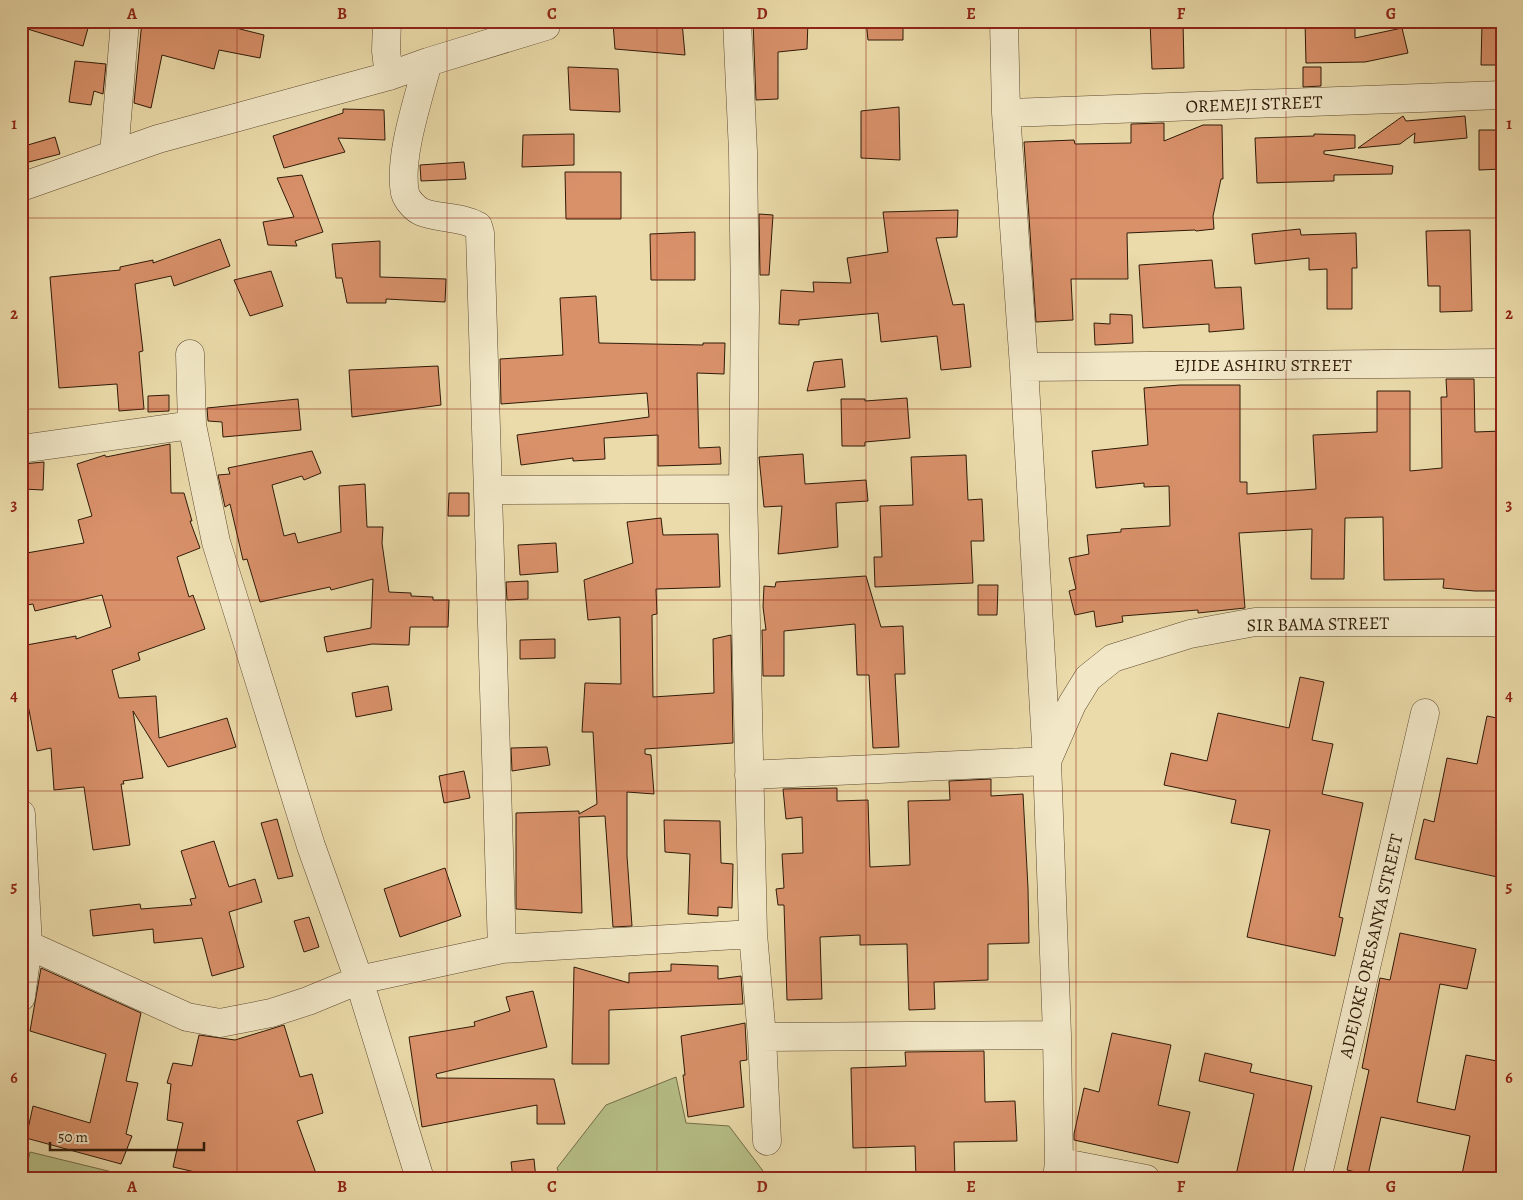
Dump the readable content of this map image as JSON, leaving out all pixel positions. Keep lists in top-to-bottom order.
{
  "streets": {
    "street": [
      "OREMEJI STREET",
      "EJIDE ASHIRU STREET",
      "SIR BAMA STREET",
      "ADEJOKE ORESANYA STREET"
    ]
  },
  "scale_bar": "50 m",
  "grid": {
    "columns": [
      "A",
      "B",
      "C",
      "D",
      "E",
      "F",
      "G"
    ],
    "rows": [
      "1",
      "2",
      "3",
      "4",
      "5",
      "6"
    ]
  }
}
